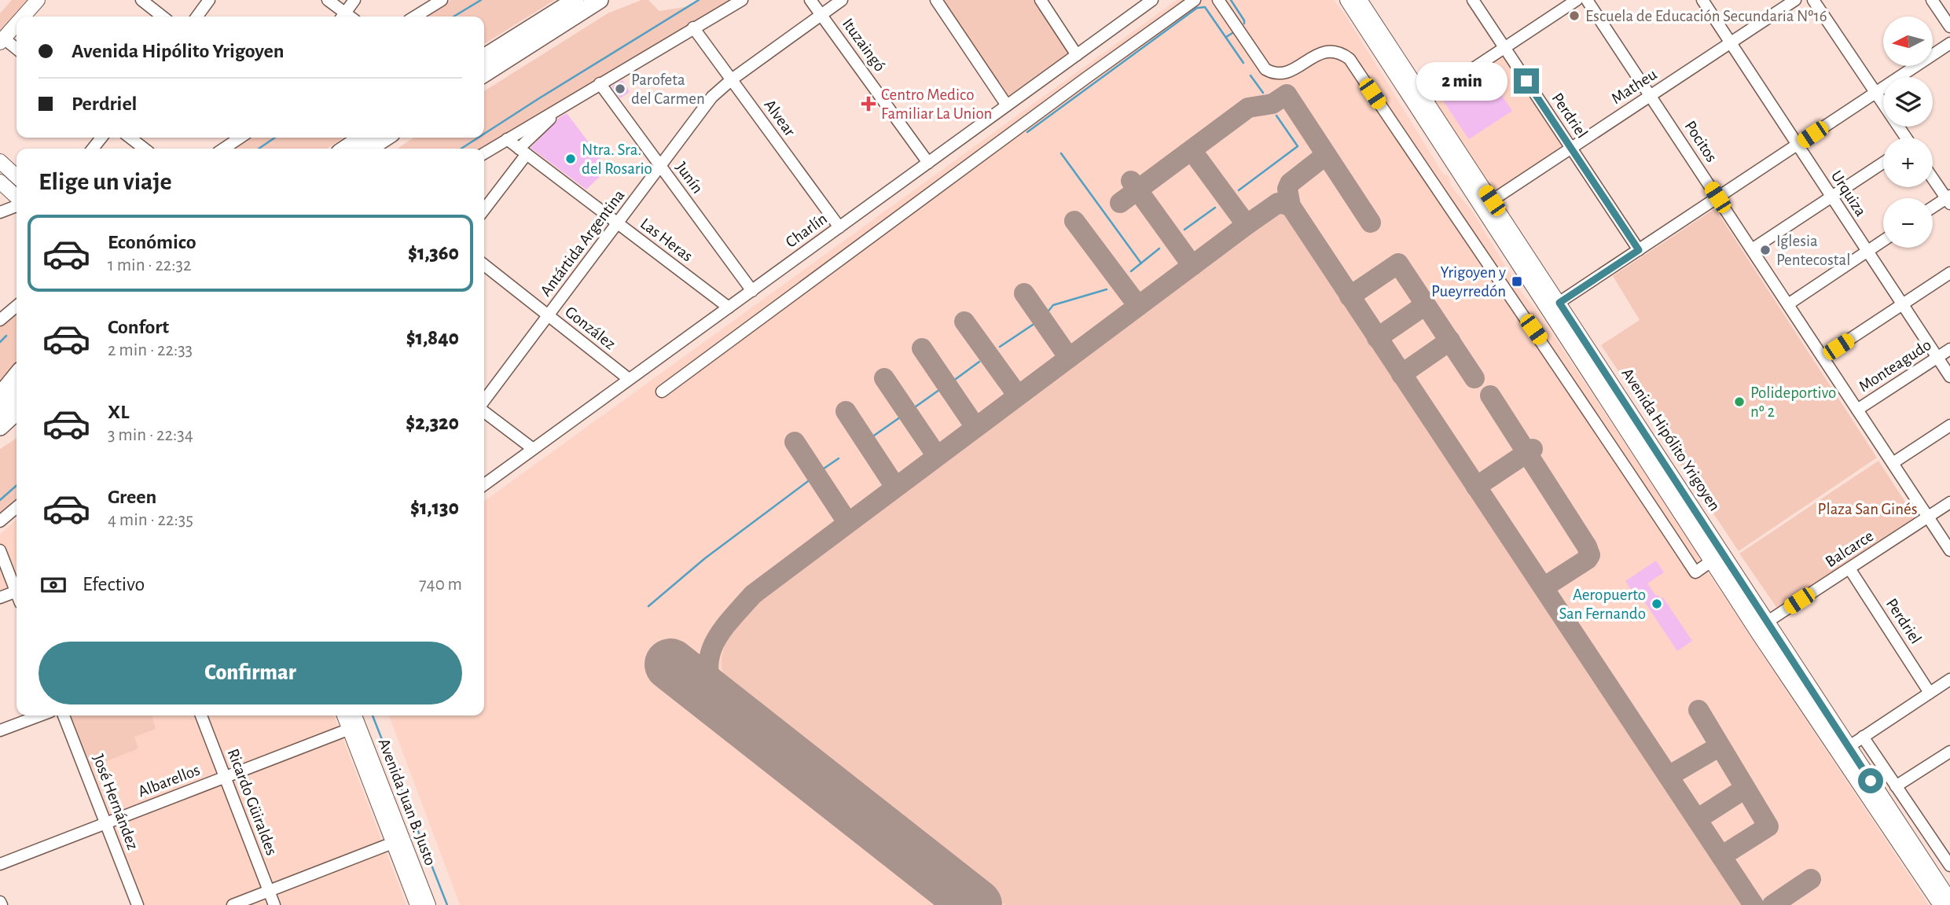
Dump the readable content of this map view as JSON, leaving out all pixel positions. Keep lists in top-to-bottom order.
{
  "streets": {
    "main road": ["Avenida Hipólito Yrigoyen", "Avenida Juan B. Justo"],
    "street": [
      "Ituzaingó",
      "Matheu",
      "Perdriel",
      "Alvear",
      "Pocitos",
      "Junín",
      "Urquiza",
      "Charlín",
      "Las Heras",
      "Antártida Argentina",
      "González",
      "Monteagudo",
      "Balcarce",
      "Albarellos",
      "José Hernández",
      "Ricardo Güiraldes"
    ]
  },
  "crossings": [
    ["Ituzaingó", "Charlín"],
    ["Ituzaingó", "Antártida Argentina"],
    ["Matheu", "Perdriel"],
    ["Matheu", "Pocitos"],
    ["Matheu", "Urquiza"],
    ["Matheu", "Avenida Hipólito Yrigoyen"],
    ["Perdriel", "Balcarce"],
    ["Alvear", "Charlín"],
    ["Alvear", "Antártida Argentina"],
    ["Pocitos", "Monteagudo"],
    ["Pocitos", "Balcarce"],
    ["Junín", "Charlín"],
    ["Junín", "Antártida Argentina"],
    ["Urquiza", "Monteagudo"],
    ["Charlín", "Las Heras"],
    ["Charlín", "González"],
    ["Las Heras", "Antártida Argentina"],
    ["Antártida Argentina", "González"],
    ["Avenida Hipólito Yrigoyen", "Balcarce"],
    ["Albarellos", "José Hernández"],
    ["Albarellos", "Ricardo Güiraldes"],
    ["Albarellos", "Avenida Juan B. Justo"]
  ],
  "parks": ["Plaza San Ginés"],
  "places": {
    "other": [
      "Escuela de Educación Secundaria Nº16",
      "Parofeta del Carmen",
      "Ntra. Sra. del Rosario",
      "Iglesia Pentecostal",
      "Polideportivo nº 2",
      "Aeropuerto San Fernando"
    ],
    "health": ["Centro Medico Familiar La Union"],
    "transit": ["Yrigoyen y Pueyrredón"]
  },
  "north": "left",
  "page": {
    "map_buttons": ["+", "−"],
    "banner": ["Avenida Hipólito Yrigoyen", "Perdriel"],
    "bubble": "2 min",
    "heading": "Elige un viaje",
    "list": [
      {
        "name": "Económico",
        "note": "1 min · 22:32",
        "value": "$1,360"
      },
      {
        "name": "Confort",
        "note": "2 min · 22:33",
        "value": "$1,840"
      },
      {
        "name": "XL",
        "note": "3 min · 22:34",
        "value": "$2,320"
      },
      {
        "name": "Green",
        "note": "4 min · 22:35",
        "value": "$1,130"
      }
    ],
    "pay": ["Efectivo", "740 m"],
    "buttons": "Confirmar"
  }
}
